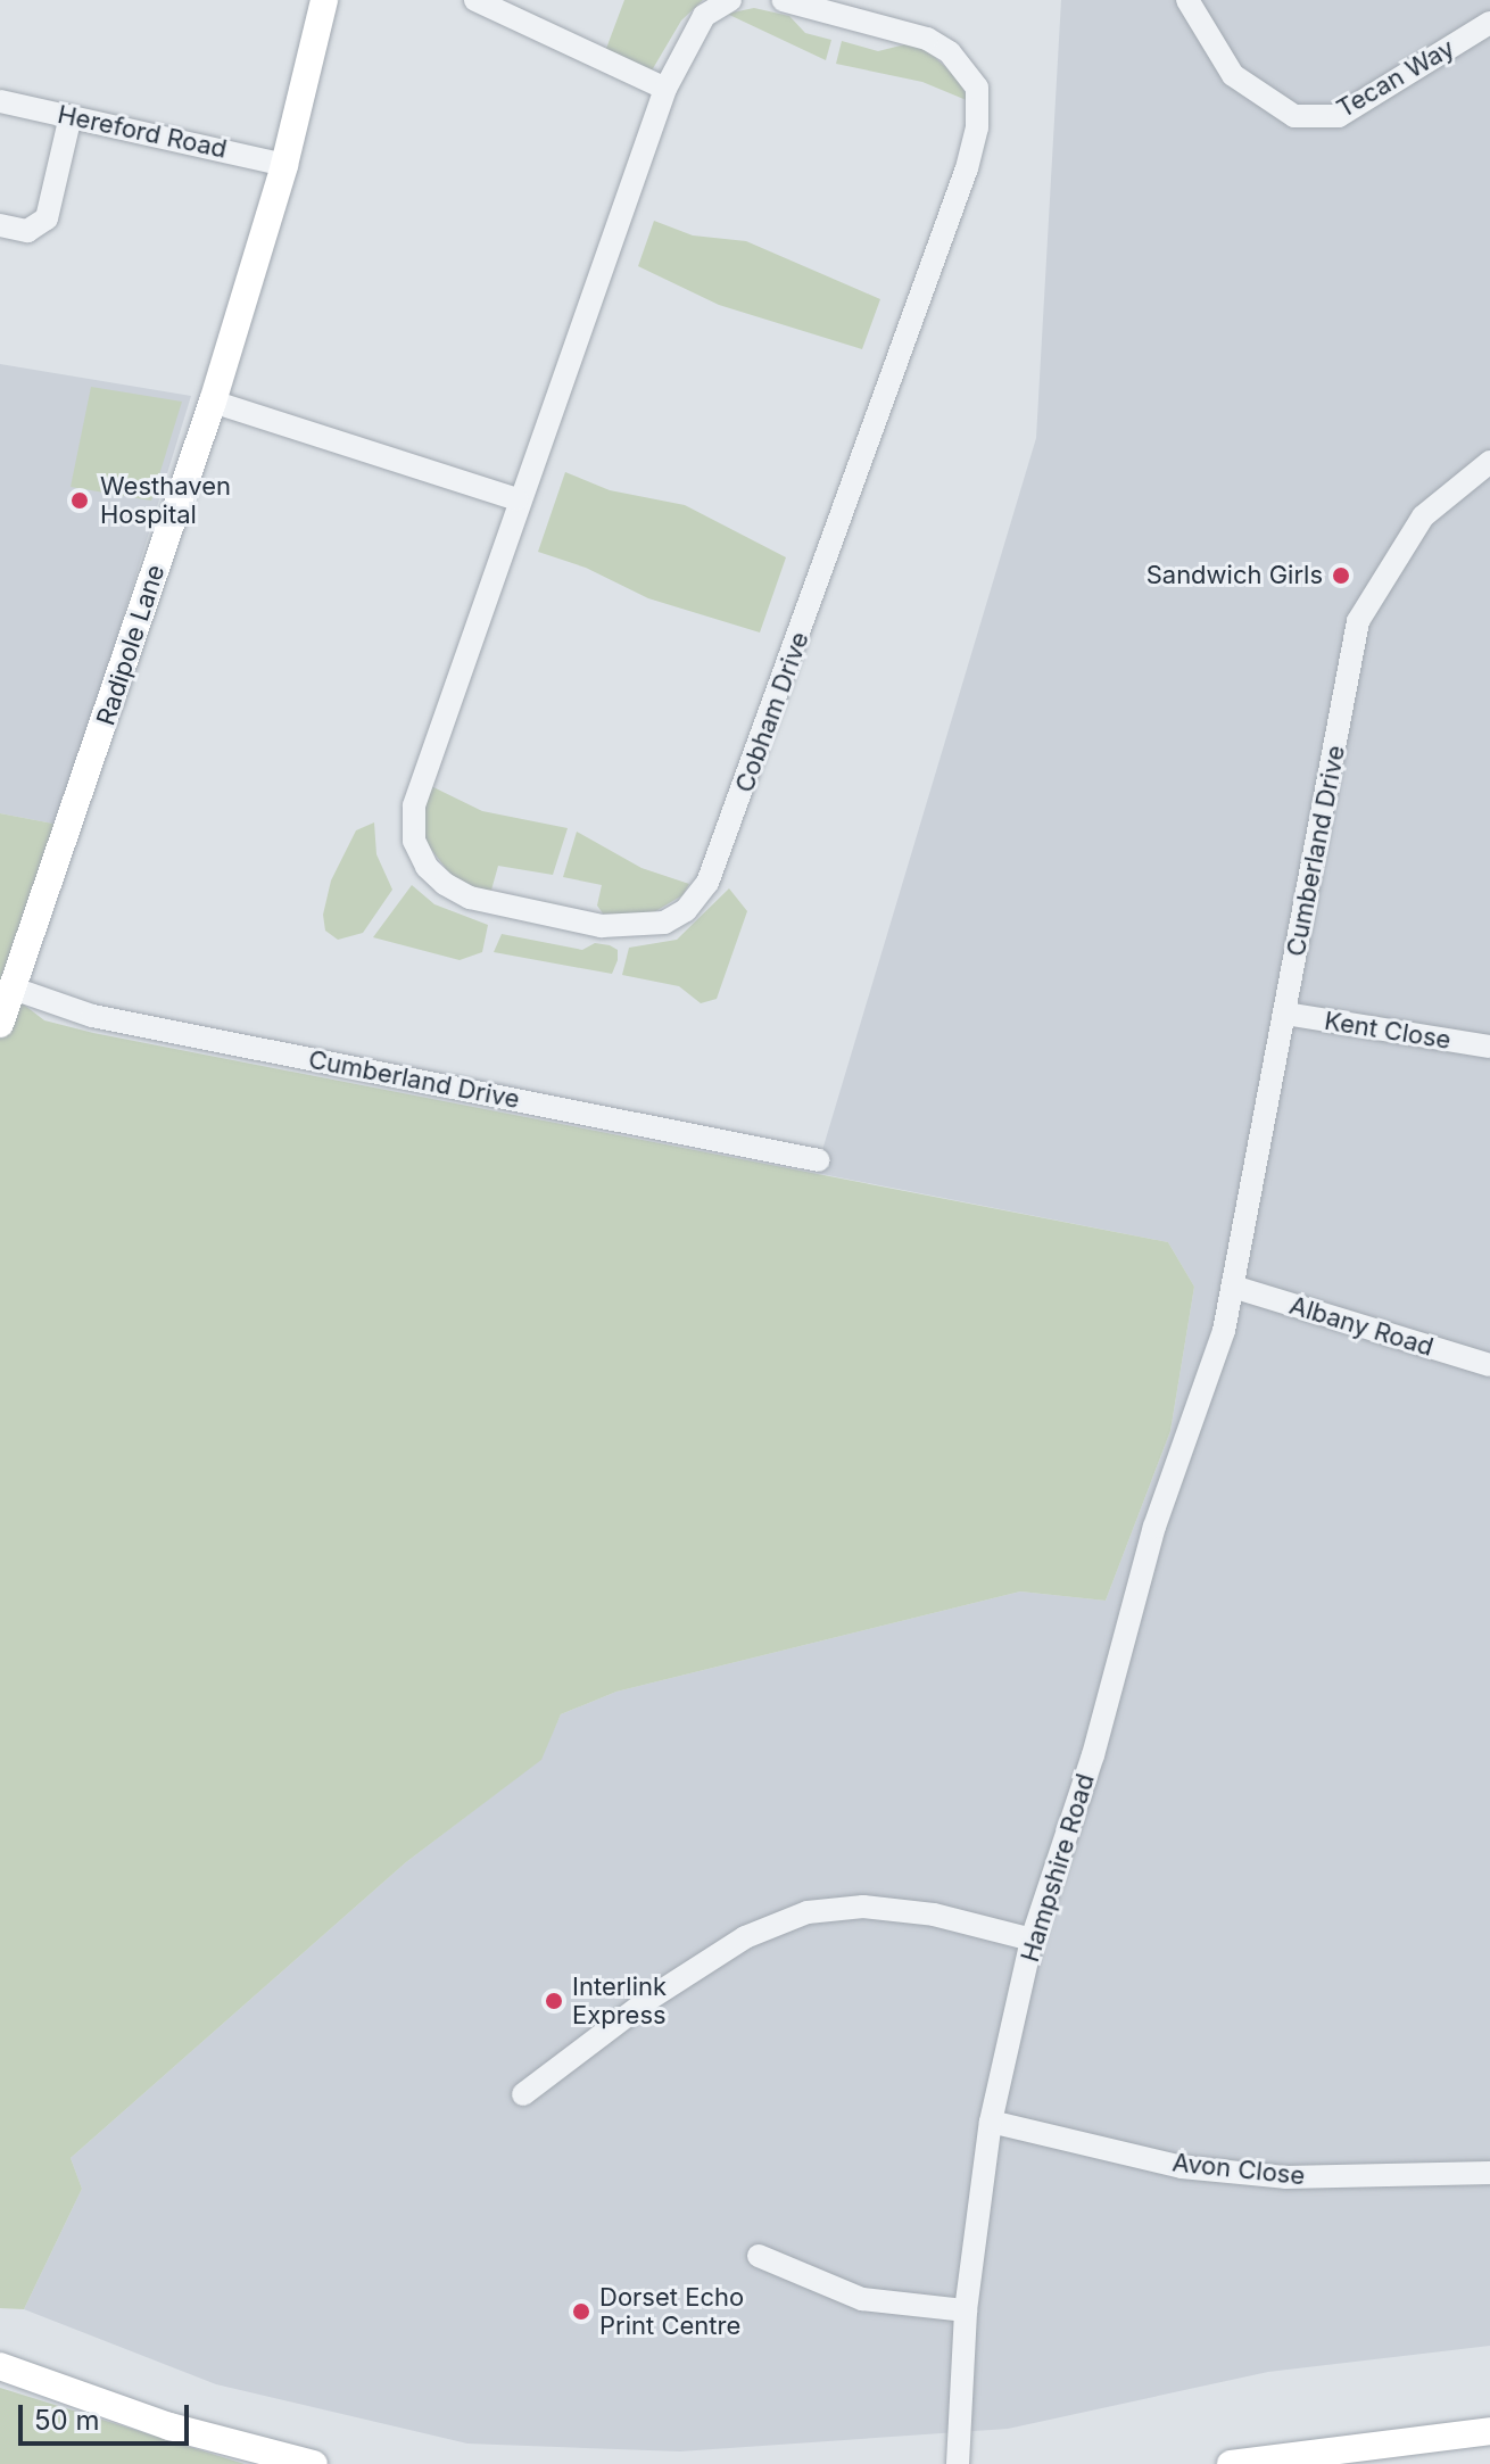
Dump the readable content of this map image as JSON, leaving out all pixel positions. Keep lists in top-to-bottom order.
{
  "streets": {
    "main road": ["Radipole Lane"],
    "street": [
      "Tecan Way",
      "Hereford Road",
      "Cobham Drive",
      "Cumberland Drive",
      "Kent Close",
      "Albany Road",
      "Hampshire Road",
      "Avon Close"
    ]
  },
  "crossings": [
    ["Hereford Road", "Radipole Lane"],
    ["Radipole Lane", "Cumberland Drive"],
    ["Cumberland Drive", "Kent Close"],
    ["Cumberland Drive", "Albany Road"],
    ["Cumberland Drive", "Hampshire Road"],
    ["Albany Road", "Hampshire Road"],
    ["Hampshire Road", "Avon Close"]
  ],
  "places": [
    "Westhaven Hospital",
    "Sandwich Girls",
    "Interlink Express",
    "Dorset Echo Print Centre"
  ],
  "scale_bar": "50 m"
}
